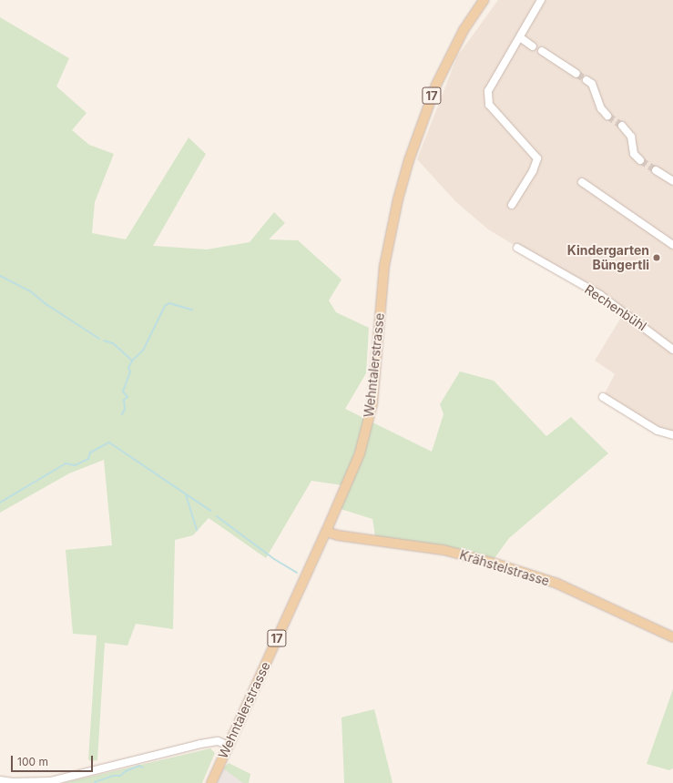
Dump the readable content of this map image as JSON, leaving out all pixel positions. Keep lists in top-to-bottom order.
{
  "streets": {
    "main road": ["17", "Wehntalerstrasse", "Krähstelstrasse"],
    "street": ["Rechenbühl"]
  },
  "crossings": [
    ["Wehntalerstrasse", "Krähstelstrasse"]
  ],
  "places": ["Kindergarten Büngertli"],
  "scale_bar": "100 m"
}
